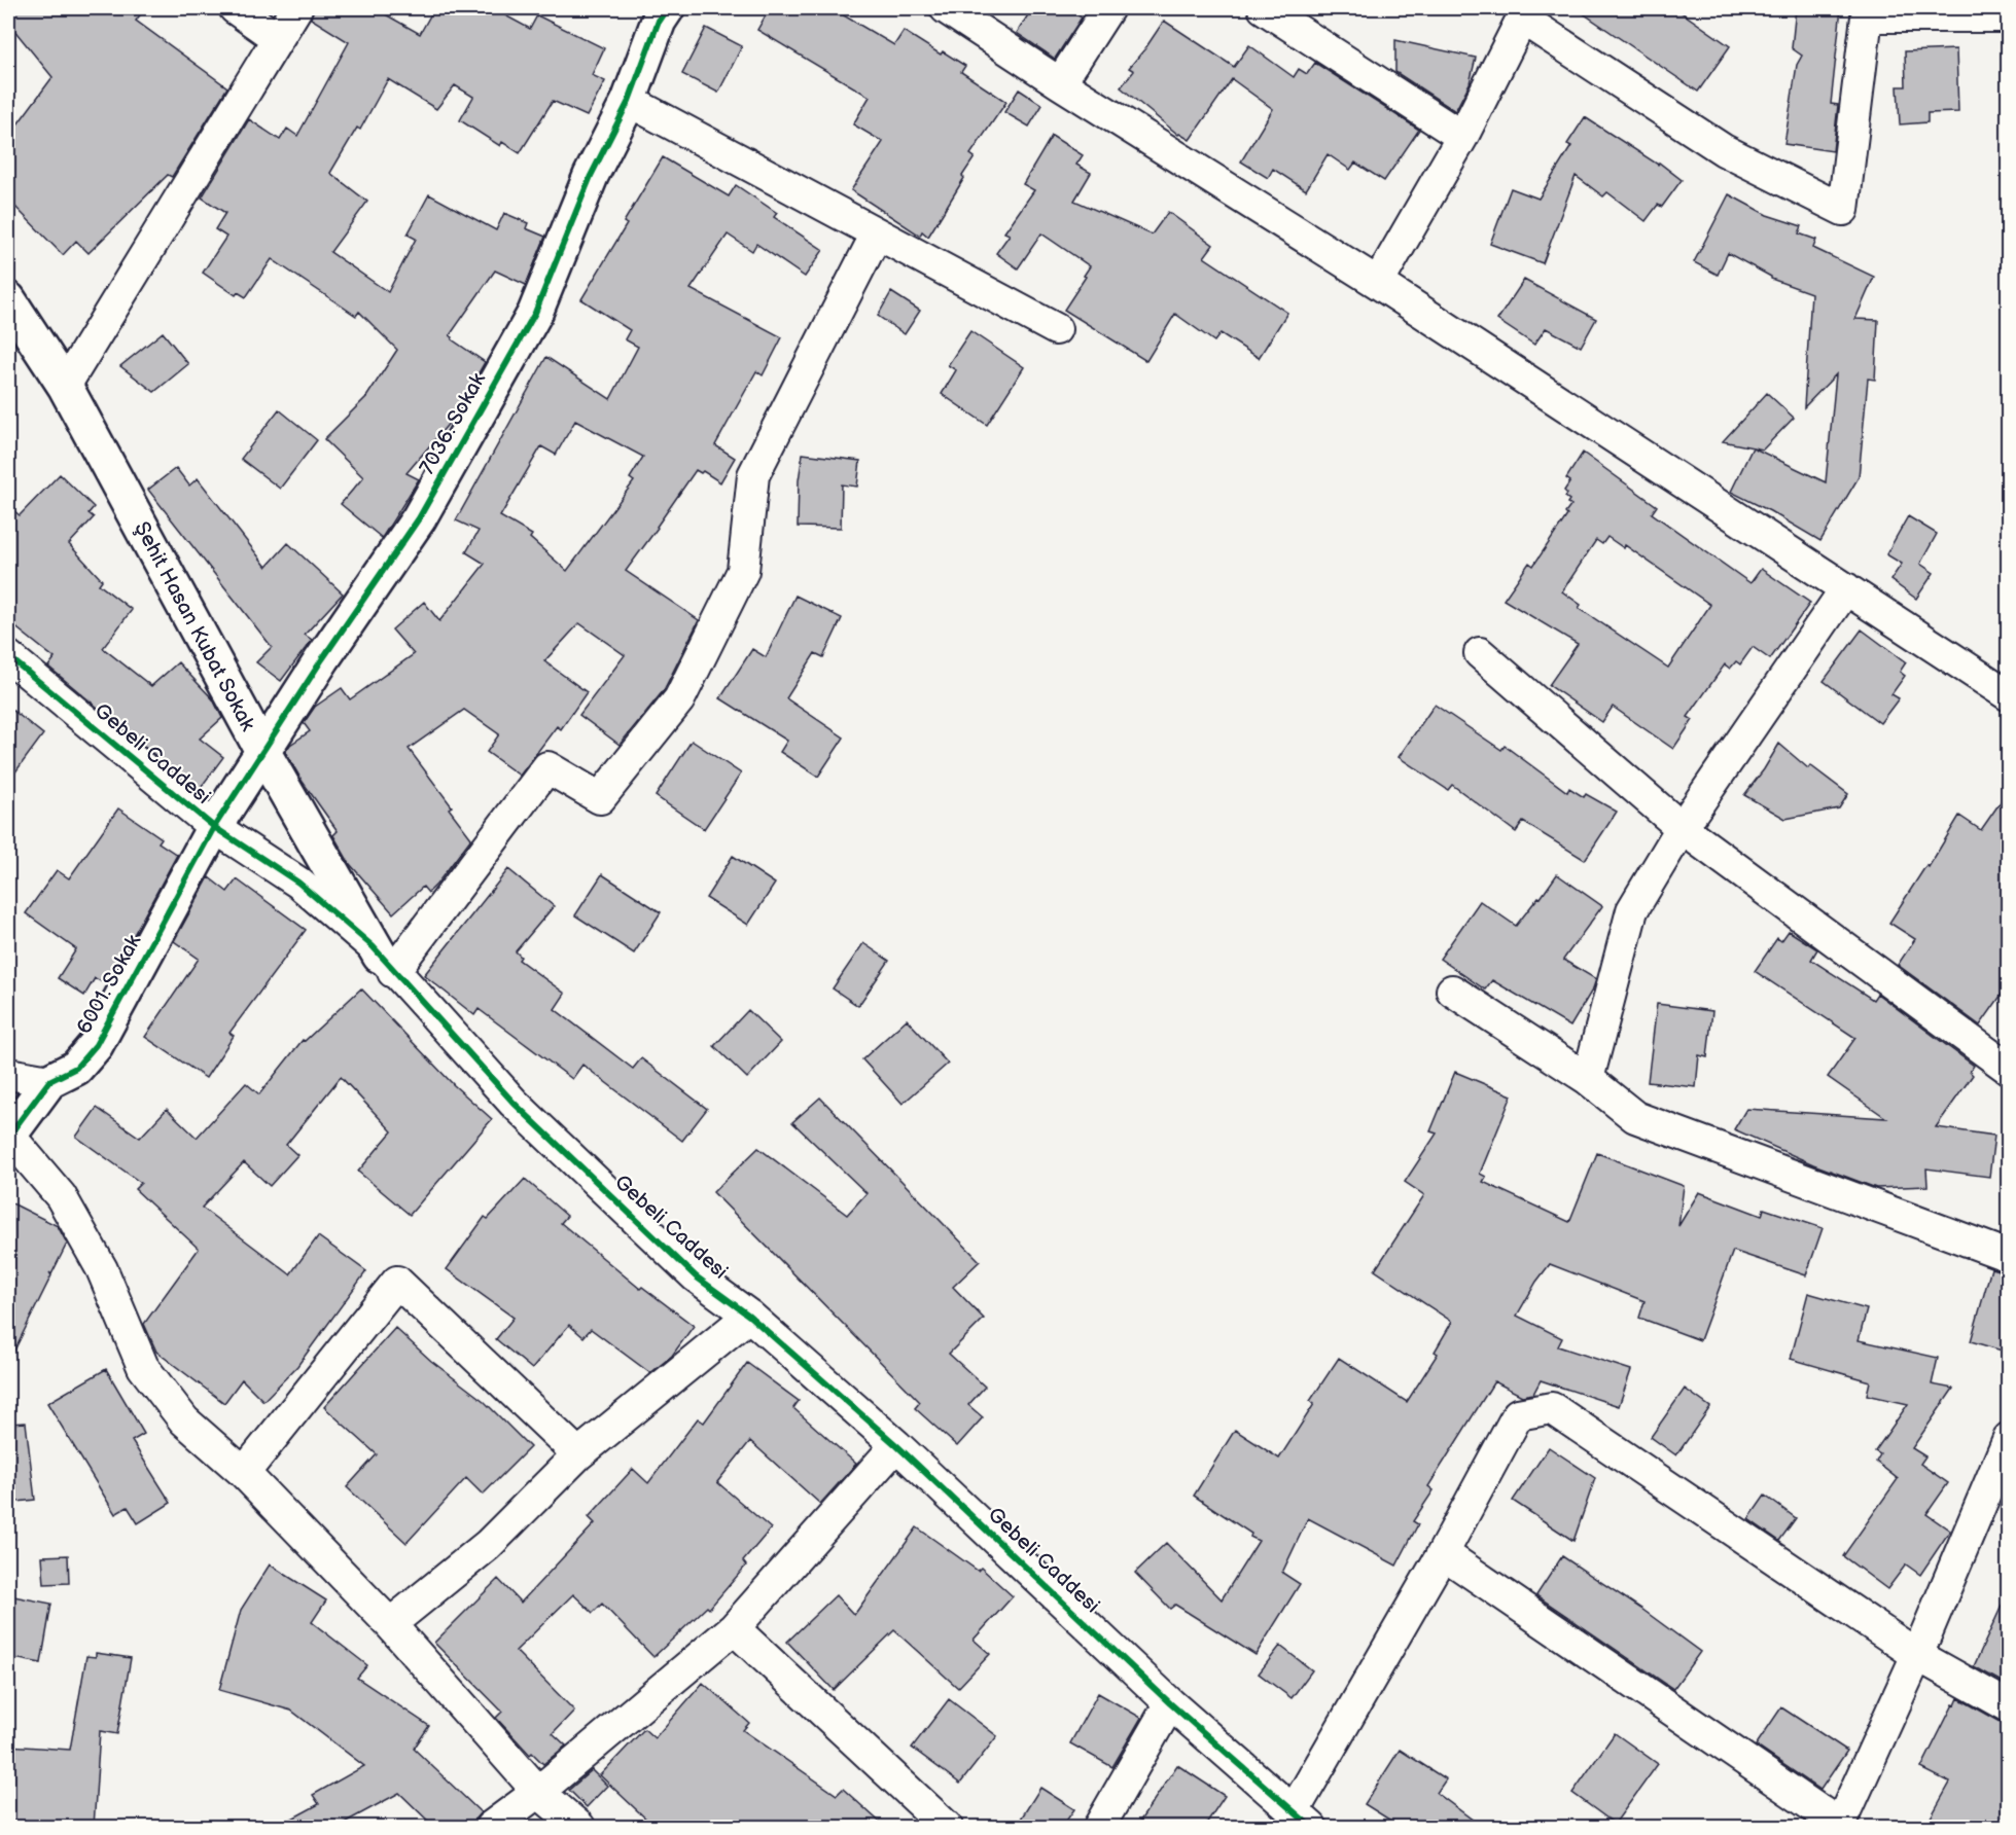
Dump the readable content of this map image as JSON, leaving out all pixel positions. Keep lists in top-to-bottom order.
{
  "streets": {
    "street": [
      "7036. Sokak",
      "Şehit Hasan Kubat Sokak",
      "Gebeli Caddesi",
      "6001. Sokak"
    ]
  },
  "crossings": [
    ["7036. Sokak", "Şehit Hasan Kubat Sokak"],
    ["7036. Sokak", "Gebeli Caddesi"],
    ["7036. Sokak", "6001. Sokak"],
    ["Şehit Hasan Kubat Sokak", "Gebeli Caddesi"],
    ["Gebeli Caddesi", "6001. Sokak"]
  ]
}
